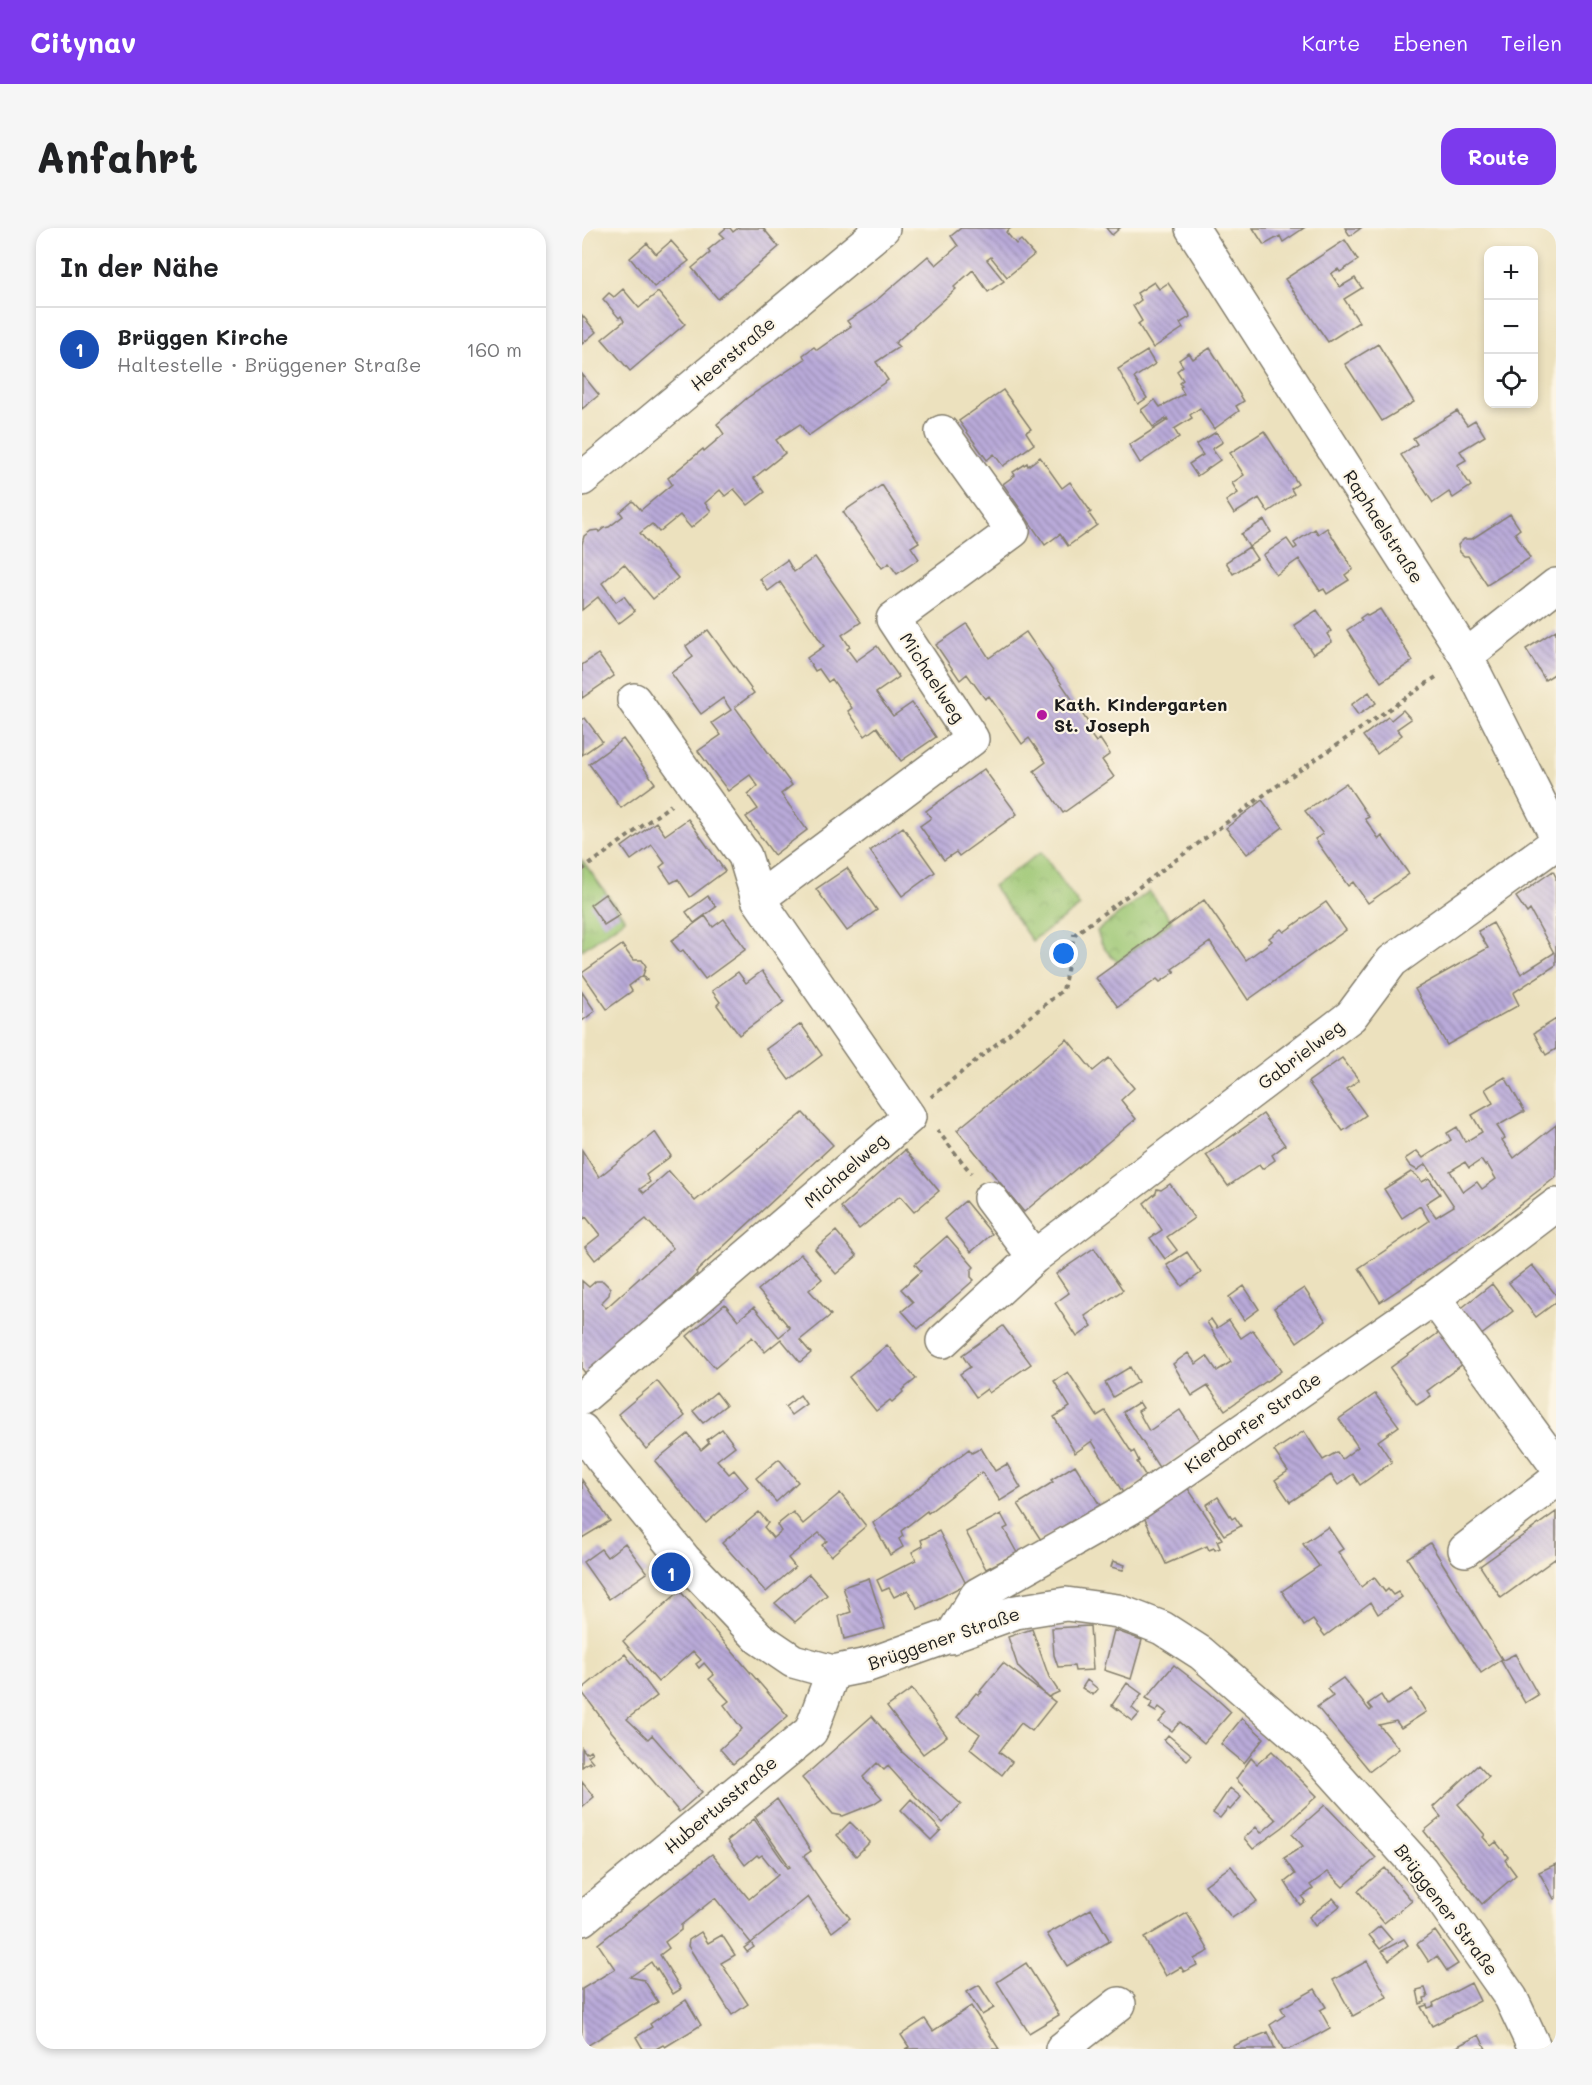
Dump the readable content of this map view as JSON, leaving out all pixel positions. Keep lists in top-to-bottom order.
{
  "streets": {
    "street": [
      "Heerstraße",
      "Raphaelstraße",
      "Michaelweg",
      "Gabrielweg",
      "Kierdorfer Straße",
      "Brüggener Straße",
      "Hubertusstraße"
    ]
  },
  "crossings": [
    ["Kierdorfer Straße", "Brüggener Straße"],
    ["Brüggener Straße", "Hubertusstraße"]
  ],
  "places": ["Kath. Kindergarten St. Joseph"],
  "page": {
    "header": "Citynav",
    "nav": ["Karte", "Ebenen", "Teilen"],
    "buttons": "Route",
    "title": "Anfahrt",
    "heading": "In der Nähe",
    "map_buttons": ["+", "−"],
    "list": [
      {
        "mark": "1",
        "name": "Brüggen Kirche",
        "note": "Haltestelle · Brüggener Straße",
        "value": "160 m"
      }
    ],
    "pins": "1"
  }
}
